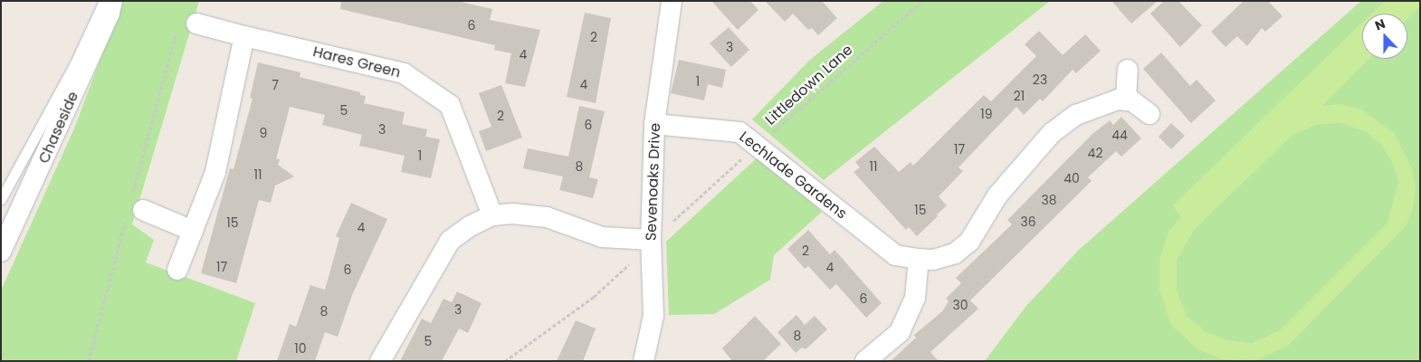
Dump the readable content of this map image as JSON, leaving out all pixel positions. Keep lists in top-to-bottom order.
{
  "streets": {
    "street": [
      "Hares Green",
      "Chaseside",
      "Lechlade Gardens",
      "Sevenoaks Drive"
    ],
    "path": ["Littledown Lane"]
  },
  "crossings": [
    ["Littledown Lane", "Lechlade Gardens"],
    ["Littledown Lane", "Sevenoaks Drive"],
    ["Lechlade Gardens", "Sevenoaks Drive"]
  ],
  "house_numbers": [
    "6",
    "2",
    "3",
    "4",
    "23",
    "1",
    "4",
    "7",
    "21",
    "5",
    "19",
    "2",
    "6",
    "3",
    "9",
    "44",
    "17",
    "42",
    "1",
    "8",
    "11",
    "11",
    "40",
    "38",
    "15",
    "36",
    "15",
    "4",
    "2",
    "17",
    "4",
    "6",
    "6",
    "30",
    "3",
    "8",
    "8",
    "5",
    "10"
  ],
  "north": "top"
}
